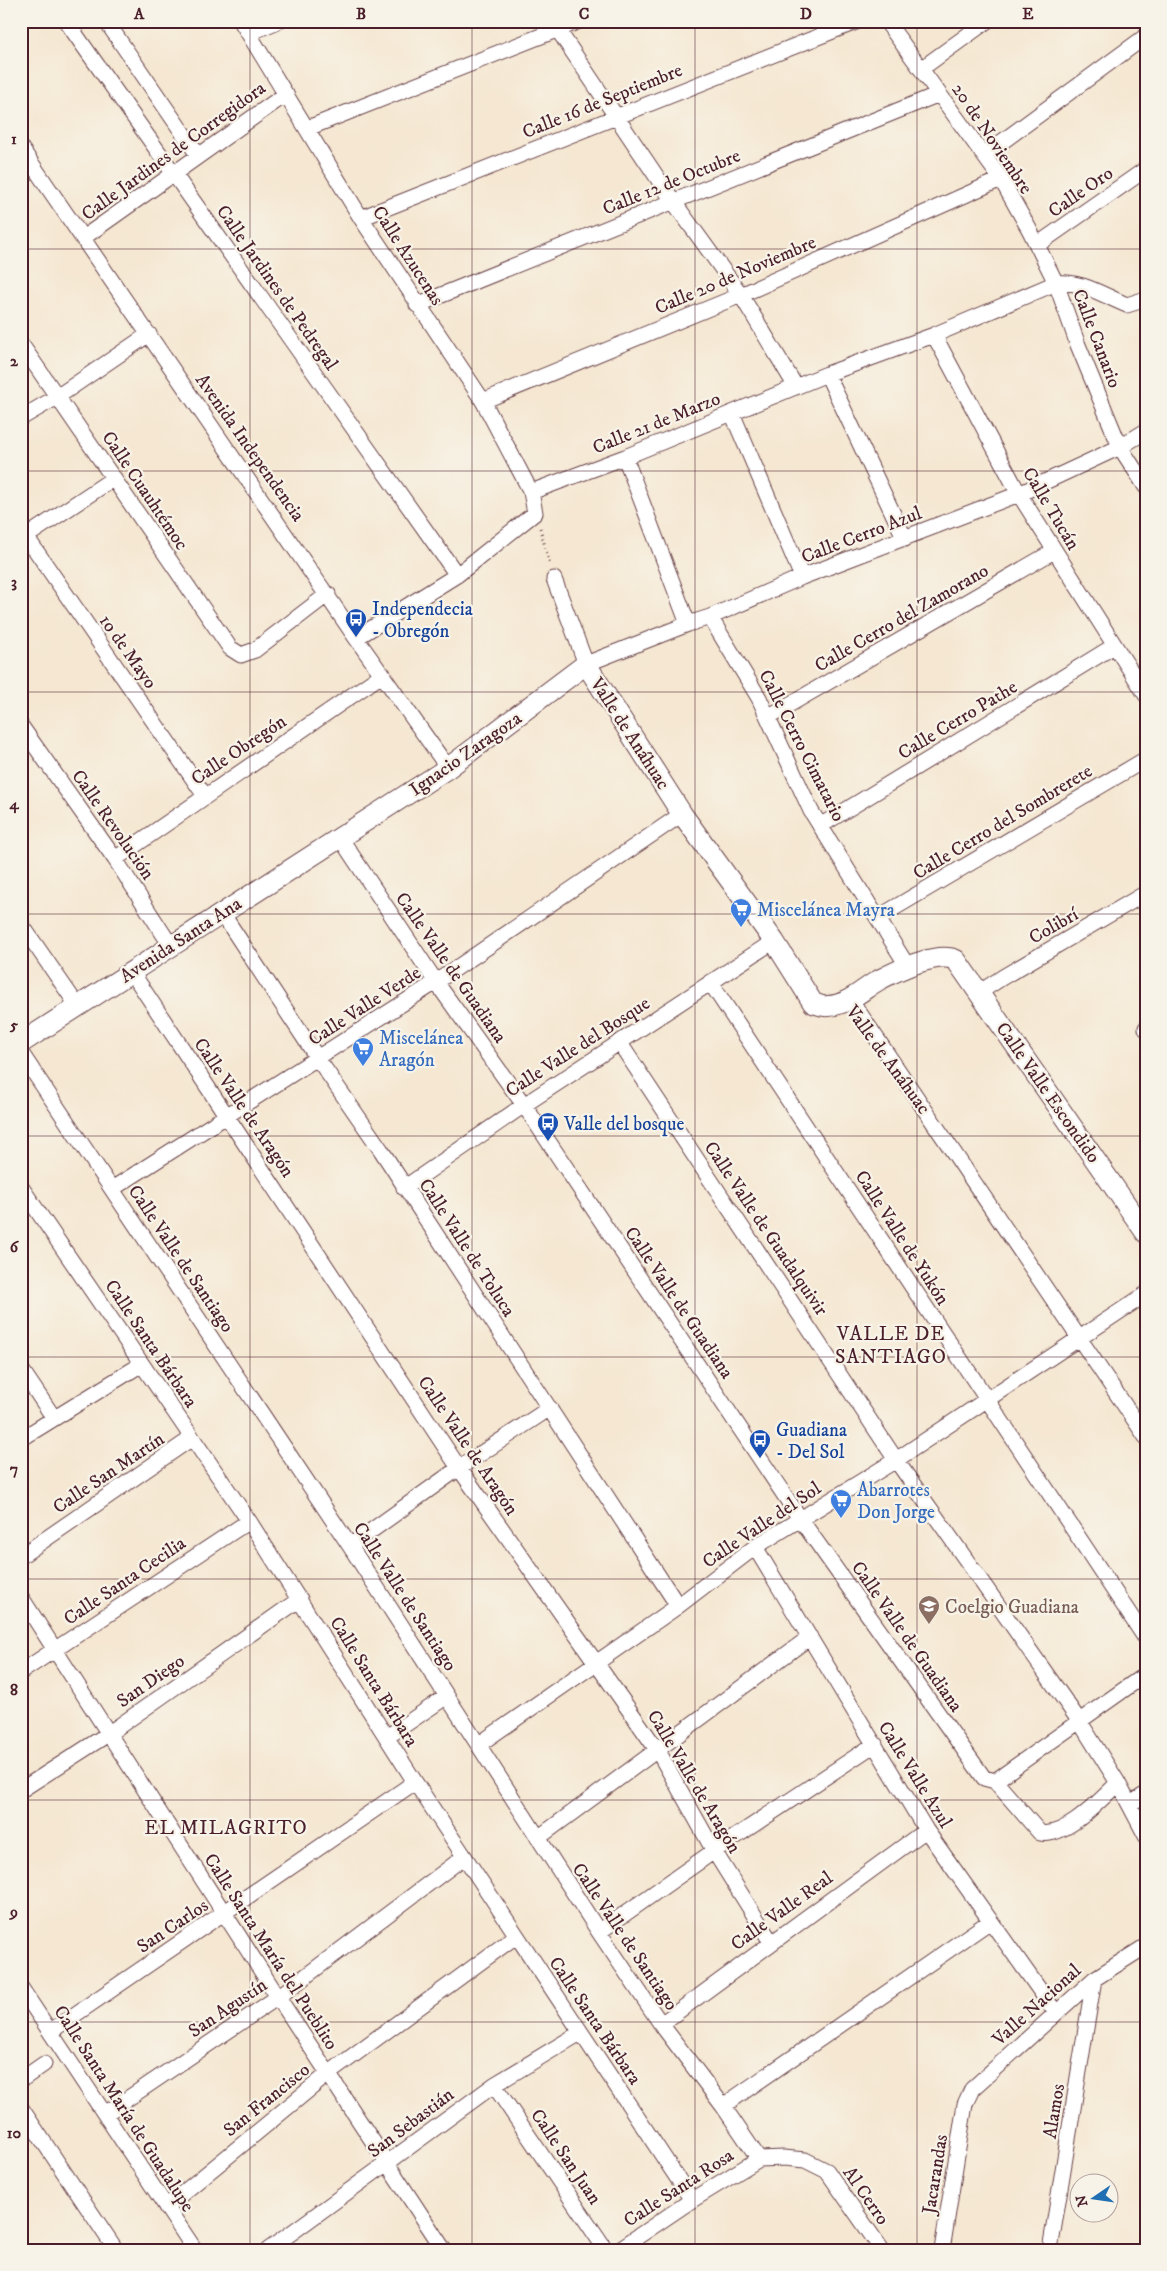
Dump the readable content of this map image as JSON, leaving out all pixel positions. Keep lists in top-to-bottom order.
{
  "streets": {
    "street": [
      "Calle 16 de Septiembre",
      "20 de Noviembre",
      "Calle Jardines de Corregidora",
      "Calle 12 de Octubre",
      "Calle Oro",
      "Calle Azucenas",
      "Calle 20 de Noviembre",
      "Calle Jardines de Pedregal",
      "Calle Canario",
      "Calle 21 de Marzo",
      "Avenida Independencia",
      "Calle Cuauhtémoc",
      "Calle Tucán",
      "Calle Cerro Azul",
      "Calle Cerro del Zamorano",
      "1o de Mayo",
      "Calle Cerro Pathe",
      "Valle de Anáhuac",
      "Calle Cerro Cimatario",
      "Calle Obregón",
      "Ignacio Zaragoza",
      "Calle Cerro del Sombrerete",
      "Calle Revolución",
      "Colibrí",
      "Avenida Santa Ana",
      "Calle Valle de Guadiana",
      "Calle Valle Verde",
      "Calle Valle del Bosque",
      "Calle Valle Escondido",
      "Calle Valle de Aragón",
      "Calle Valle de Guadalquivir",
      "Calle Valle de Yukón",
      "Calle Valle de Toluca",
      "Calle Valle de Santiago",
      "Calle Santa Bárbara",
      "Calle San Martín",
      "Calle Valle del Sol",
      "Calle Santa Cecilia",
      "San Diego",
      "Calle Valle Azul",
      "Calle Valle Real",
      "San Carlos",
      "Calle Santa María del Pueblito",
      "Valle Nacional",
      "San Agustín",
      "San Francisco",
      "Calle Santa María de Guadalupe",
      "Alamos",
      "San Sebastián",
      "Calle San Juan",
      "Jacarandas",
      "Calle Santa Rosa",
      "Al Cerro"
    ]
  },
  "crossings": [
    ["Calle 16 de Septiembre", "Calle Azucenas"],
    ["20 de Noviembre", "Calle 12 de Octubre"],
    ["20 de Noviembre", "Calle Oro"],
    ["20 de Noviembre", "Calle 20 de Noviembre"],
    ["20 de Noviembre", "Calle Canario"],
    ["20 de Noviembre", "Calle 21 de Marzo"],
    ["Calle Jardines de Corregidora", "Calle Azucenas"],
    ["Calle Jardines de Corregidora", "Calle Jardines de Pedregal"],
    ["Calle Jardines de Corregidora", "Avenida Independencia"],
    ["Calle 12 de Octubre", "Calle Azucenas"],
    ["Calle Azucenas", "Calle 20 de Noviembre"],
    ["Calle Azucenas", "Calle 21 de Marzo"],
    ["Calle Canario", "Calle 21 de Marzo"],
    ["Calle Canario", "Calle Cerro Azul"],
    ["Calle 21 de Marzo", "Calle Tucán"],
    ["Avenida Independencia", "Calle Cuauhtémoc"],
    ["Avenida Independencia", "Calle Obregón"],
    ["Avenida Independencia", "Ignacio Zaragoza"],
    ["Calle Tucán", "Calle Cerro Azul"],
    ["Calle Tucán", "Calle Cerro del Zamorano"],
    ["Calle Tucán", "Calle Cerro Pathe"],
    ["Calle Cerro Azul", "Valle de Anáhuac"],
    ["Calle Cerro Azul", "Calle Cerro Cimatario"],
    ["Calle Cerro Azul", "Ignacio Zaragoza"],
    ["Calle Cerro del Zamorano", "Calle Cerro Cimatario"],
    ["1o de Mayo", "Calle Obregón"],
    ["Calle Cerro Pathe", "Calle Cerro Cimatario"],
    ["Valle de Anáhuac", "Ignacio Zaragoza"],
    ["Valle de Anáhuac", "Calle Valle Verde"],
    ["Valle de Anáhuac", "Calle Valle del Bosque"],
    ["Valle de Anáhuac", "Calle Valle del Sol"],
    ["Calle Cerro Cimatario", "Calle Cerro del Sombrerete"],
    ["Calle Cerro Cimatario", "Calle Valle Escondido"],
    ["Calle Obregón", "Calle Revolución"],
    ["Ignacio Zaragoza", "Avenida Santa Ana"],
    ["Ignacio Zaragoza", "Calle Valle de Guadiana"],
    ["Calle Revolución", "Avenida Santa Ana"],
    ["Colibrí", "Calle Valle Escondido"],
    ["Avenida Santa Ana", "Calle Valle de Guadiana"],
    ["Avenida Santa Ana", "Calle Valle de Aragón"],
    ["Avenida Santa Ana", "Calle Valle de Toluca"],
    ["Calle Valle de Guadiana", "Calle Valle Verde"],
    ["Calle Valle de Guadiana", "Calle Valle del Bosque"],
    ["Calle Valle de Guadiana", "Calle Valle de Guadalquivir"],
    ["Calle Valle de Guadiana", "Calle Valle del Sol"],
    ["Calle Valle Verde", "Calle Valle de Aragón"],
    ["Calle Valle Verde", "Calle Valle de Toluca"],
    ["Calle Valle Verde", "Calle Valle de Santiago"],
    ["Calle Valle del Bosque", "Calle Valle de Guadalquivir"],
    ["Calle Valle del Bosque", "Calle Valle de Yukón"],
    ["Calle Valle del Bosque", "Calle Valle de Toluca"],
    ["Calle Valle de Aragón", "Calle Valle del Sol"],
    ["Calle Valle de Aragón", "Calle Valle Real"],
    ["Calle Valle de Guadalquivir", "Calle Valle del Sol"],
    ["Calle Valle de Yukón", "Calle Valle del Sol"],
    ["Calle Valle de Toluca", "Calle Valle del Sol"],
    ["Calle Valle de Santiago", "Calle Valle del Sol"],
    ["Calle Valle de Santiago", "Calle Valle Real"],
    ["Calle Valle de Santiago", "Calle Santa Rosa"],
    ["Calle Valle de Santiago", "Al Cerro"],
    ["Calle Santa Bárbara", "Calle San Martín"],
    ["Calle Santa Bárbara", "Calle Santa Cecilia"],
    ["Calle Santa Bárbara", "San Diego"],
    ["Calle Santa Bárbara", "San Carlos"],
    ["Calle Santa Bárbara", "San Agustín"],
    ["Calle Santa Bárbara", "San Francisco"],
    ["Calle Santa Bárbara", "San Sebastián"],
    ["Calle Santa Bárbara", "Calle Santa Rosa"],
    ["Calle Valle del Sol", "Calle Valle Azul"],
    ["Calle Santa Cecilia", "Calle Santa María del Pueblito"],
    ["San Diego", "Calle Santa María del Pueblito"],
    ["Calle Valle Azul", "Calle Valle Real"],
    ["Calle Valle Azul", "Valle Nacional"],
    ["San Carlos", "Calle Santa María del Pueblito"],
    ["San Carlos", "Calle Santa María de Guadalupe"],
    ["Calle Santa María del Pueblito", "San Agustín"],
    ["Calle Santa María del Pueblito", "San Francisco"],
    ["Calle Santa María del Pueblito", "San Sebastián"],
    ["Valle Nacional", "Alamos"],
    ["Valle Nacional", "Jacarandas"],
    ["San Agustín", "Calle Santa María de Guadalupe"],
    ["San Francisco", "Calle Santa María de Guadalupe"],
    ["San Sebastián", "Calle San Juan"],
    ["Calle Santa Rosa", "Al Cerro"]
  ],
  "districts": ["VALLE DE SANTIAGO", "EL MILAGRITO"],
  "places": {
    "bus stop": ["Independecia - Obregón", "Valle del bosque", "Guadiana - Del Sol"],
    "supermarket": ["Miscelánea Mayra", "Miscelánea Aragón", "Abarrotes Don Jorge"],
    "school or university": ["Coelgio Guadiana"]
  },
  "north": "left",
  "grid": {
    "columns": [
      "A",
      "B",
      "C",
      "D",
      "E"
    ],
    "rows": [
      "1",
      "2",
      "3",
      "4",
      "5",
      "6",
      "7",
      "8",
      "9",
      "10"
    ]
  }
}
